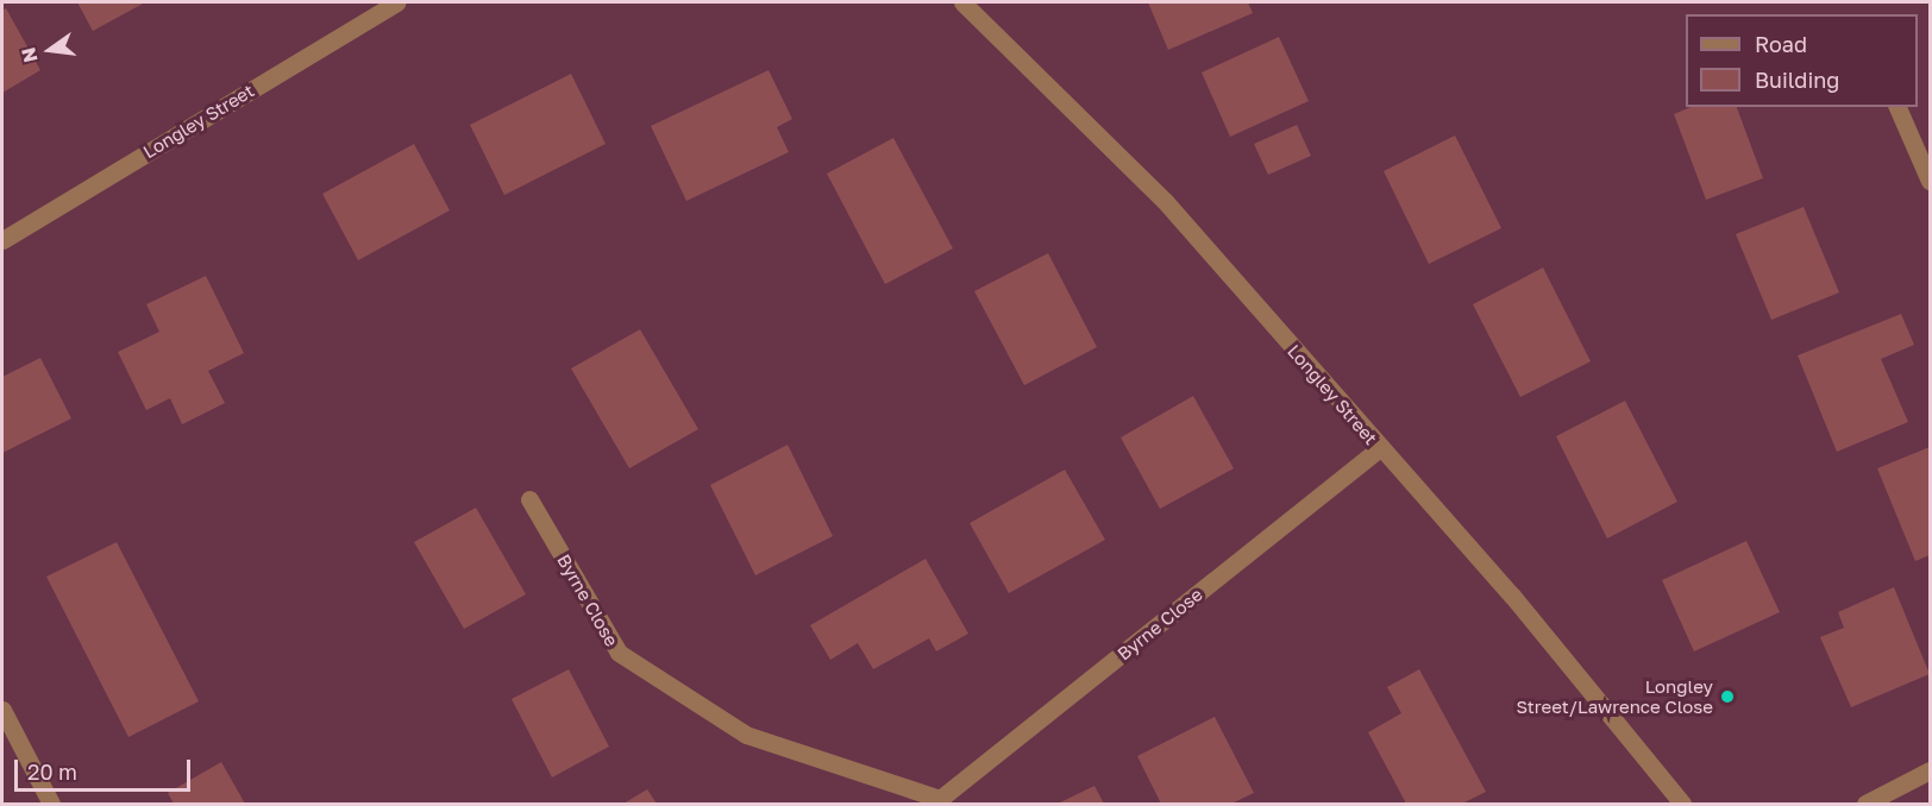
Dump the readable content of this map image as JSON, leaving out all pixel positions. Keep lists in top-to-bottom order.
{
  "streets": {
    "street": ["Longley Street", "Byrne Close"]
  },
  "crossings": [
    ["Longley Street", "Byrne Close"]
  ],
  "places": ["Longley Street/Lawrence Close"],
  "legend": ["Road", "Building"],
  "scale_bar": "20 m",
  "north": "left"
}
